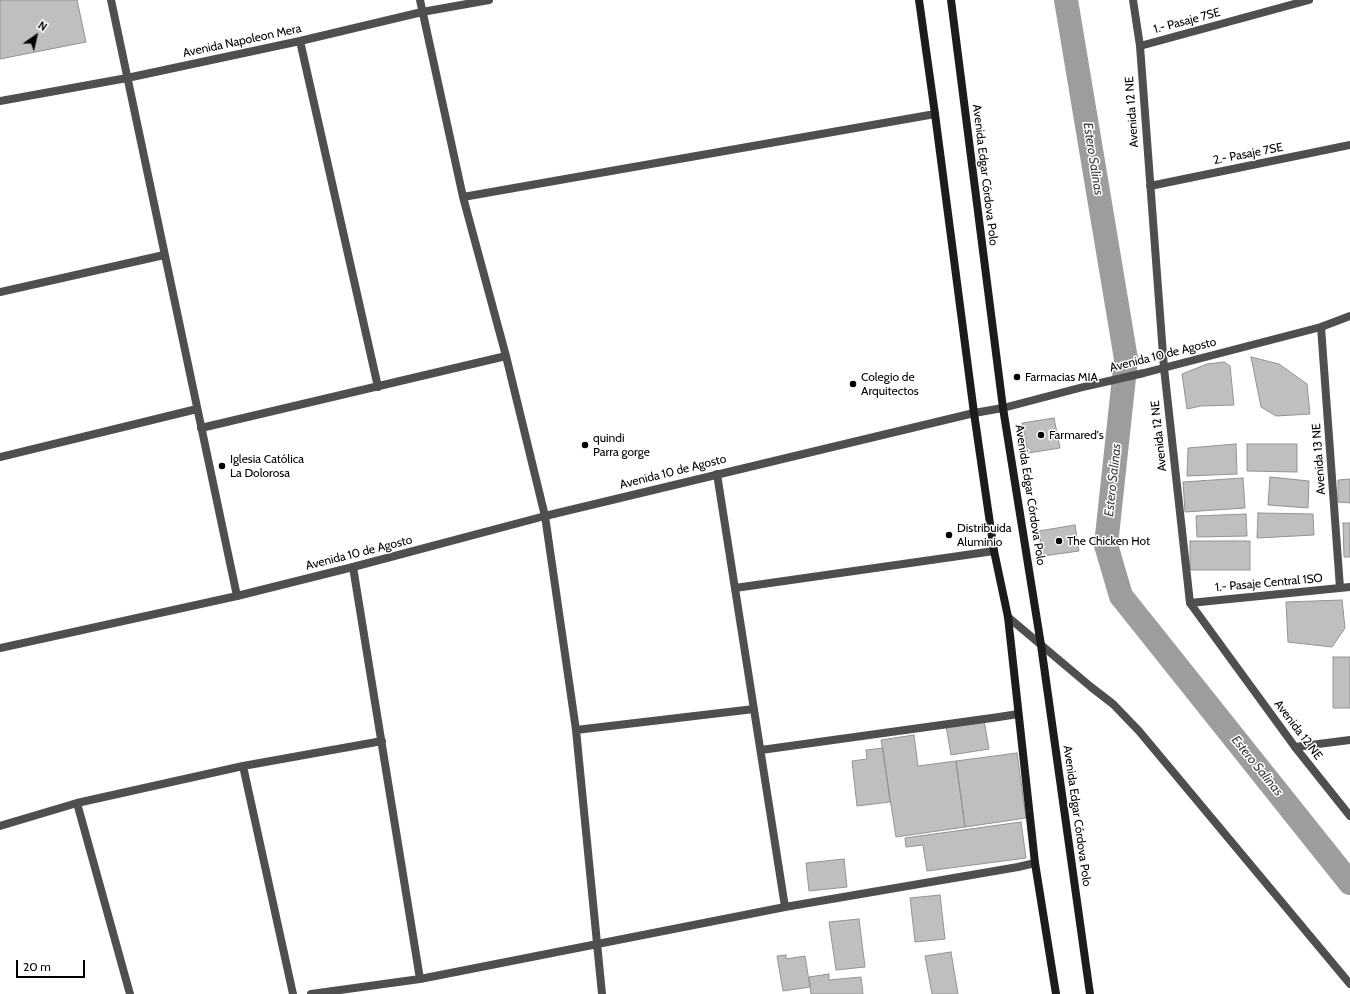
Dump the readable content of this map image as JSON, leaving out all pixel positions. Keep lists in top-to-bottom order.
{
  "streets": {
    "main road": ["Avenida Edgar Córdova Polo"],
    "street": [
      "1.- Pasaje 7SE",
      "Avenida Napoleon Mera",
      "Avenida 12 NE",
      "2.- Pasaje 7SE",
      "Avenida 10 de Agosto",
      "Avenida 13 NE",
      "1.- Pasaje Central 1SO"
    ]
  },
  "crossings": [
    ["1.- Pasaje 7SE", "Avenida 12 NE"],
    ["Avenida 12 NE", "2.- Pasaje 7SE"],
    ["Avenida 12 NE", "Avenida 10 de Agosto"],
    ["Avenida 12 NE", "1.- Pasaje Central 1SO"],
    ["Avenida Edgar Córdova Polo", "Avenida 10 de Agosto"],
    ["Avenida 10 de Agosto", "Avenida 13 NE"],
    ["Avenida 13 NE", "1.- Pasaje Central 1SO"]
  ],
  "water": ["Estero Salinas"],
  "places": [
    "Farmacias MIA",
    "Colegio de Arquitectos",
    "Farmared's",
    "quindi Parra gorge",
    "Iglesia Católica La Dolorosa",
    "Distribuida Aluminio",
    "The Chicken Hot"
  ],
  "scale_bar": "20 m",
  "north": "top right"
}
